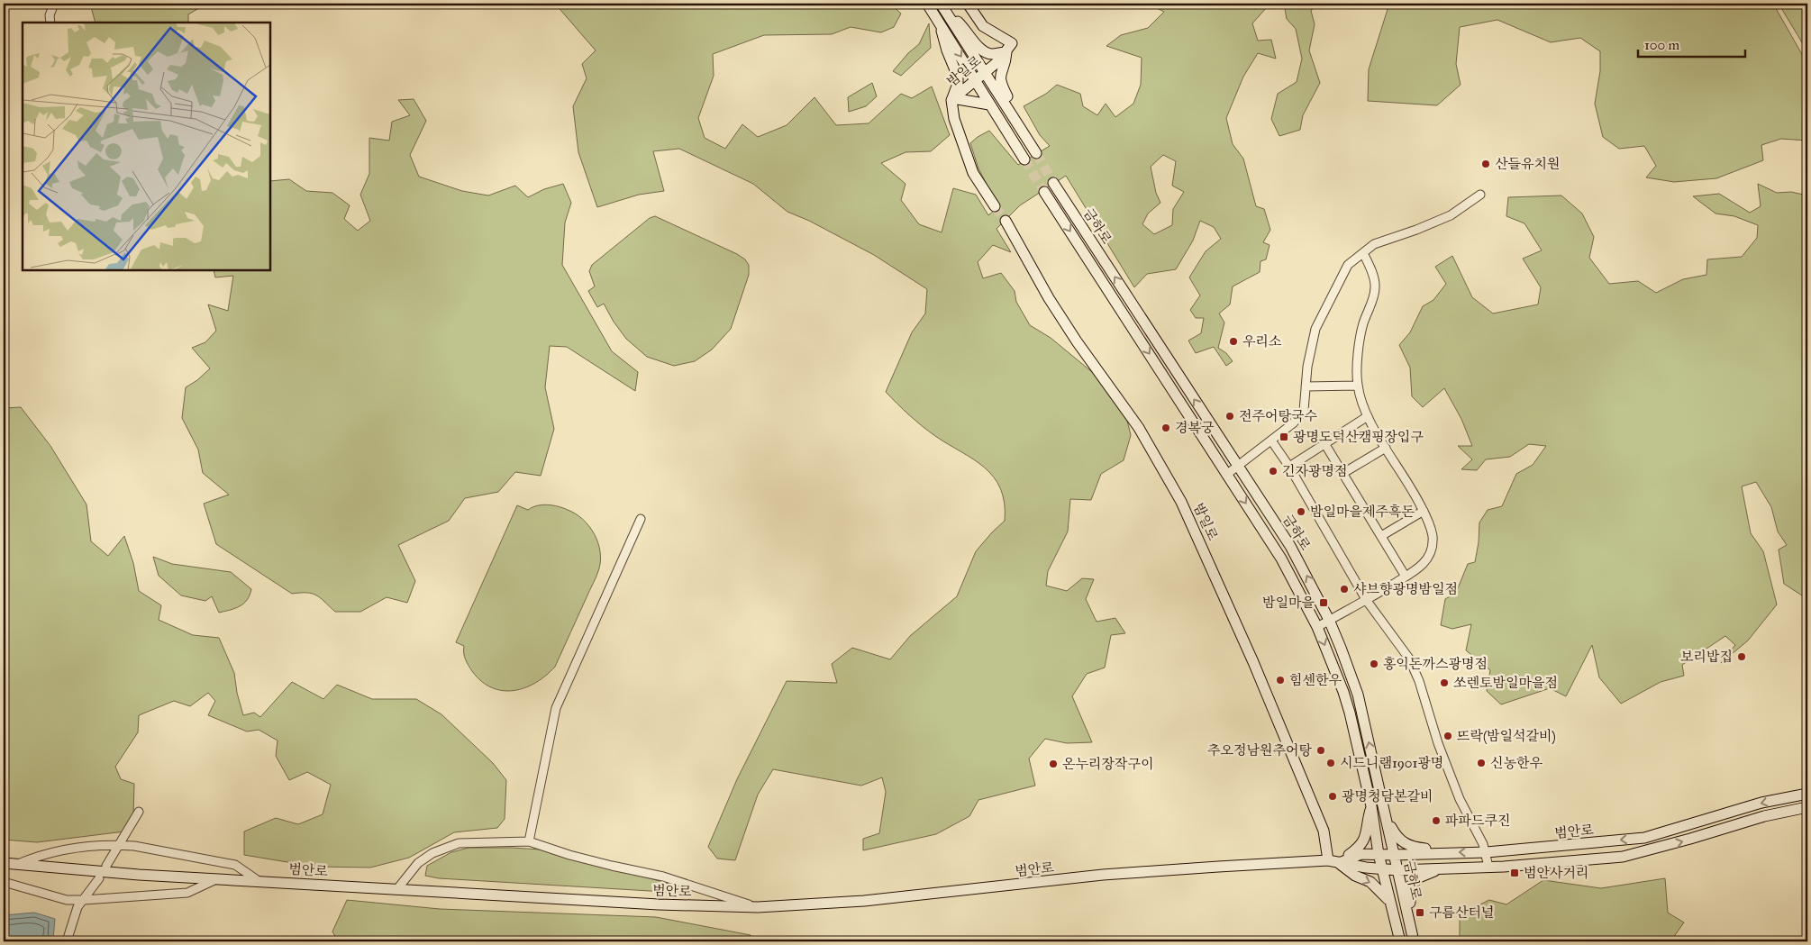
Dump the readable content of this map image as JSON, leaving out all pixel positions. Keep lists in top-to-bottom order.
{
  "streets": {
    "main road": ["밤일로", "금하로", "범안로"]
  },
  "crossings": [
    ["밤일로", "범안로"],
    ["금하로", "범안로"]
  ],
  "places": {
    "other": [
      "산들유치원",
      "우리소",
      "전주어탕국수",
      "경복궁",
      "긴자광명점",
      "밤일마을제주흑돈",
      "샤브향광명밤일점",
      "보리밥집",
      "홍익돈까스광명점",
      "힘센한우",
      "쏘렌토밤일마을점",
      "뜨락(밤일석갈비)",
      "추오정남원추어탕",
      "시드니램1901광명",
      "신농한우",
      "온누리장작구이",
      "광명청담본갈비",
      "파파드쿠진"
    ],
    "transit": [
      "광명도덕산캠핑장입구",
      "밤일마을",
      "범안사거리",
      "구름산터널"
    ]
  },
  "scale_bar": "100 m"
}
